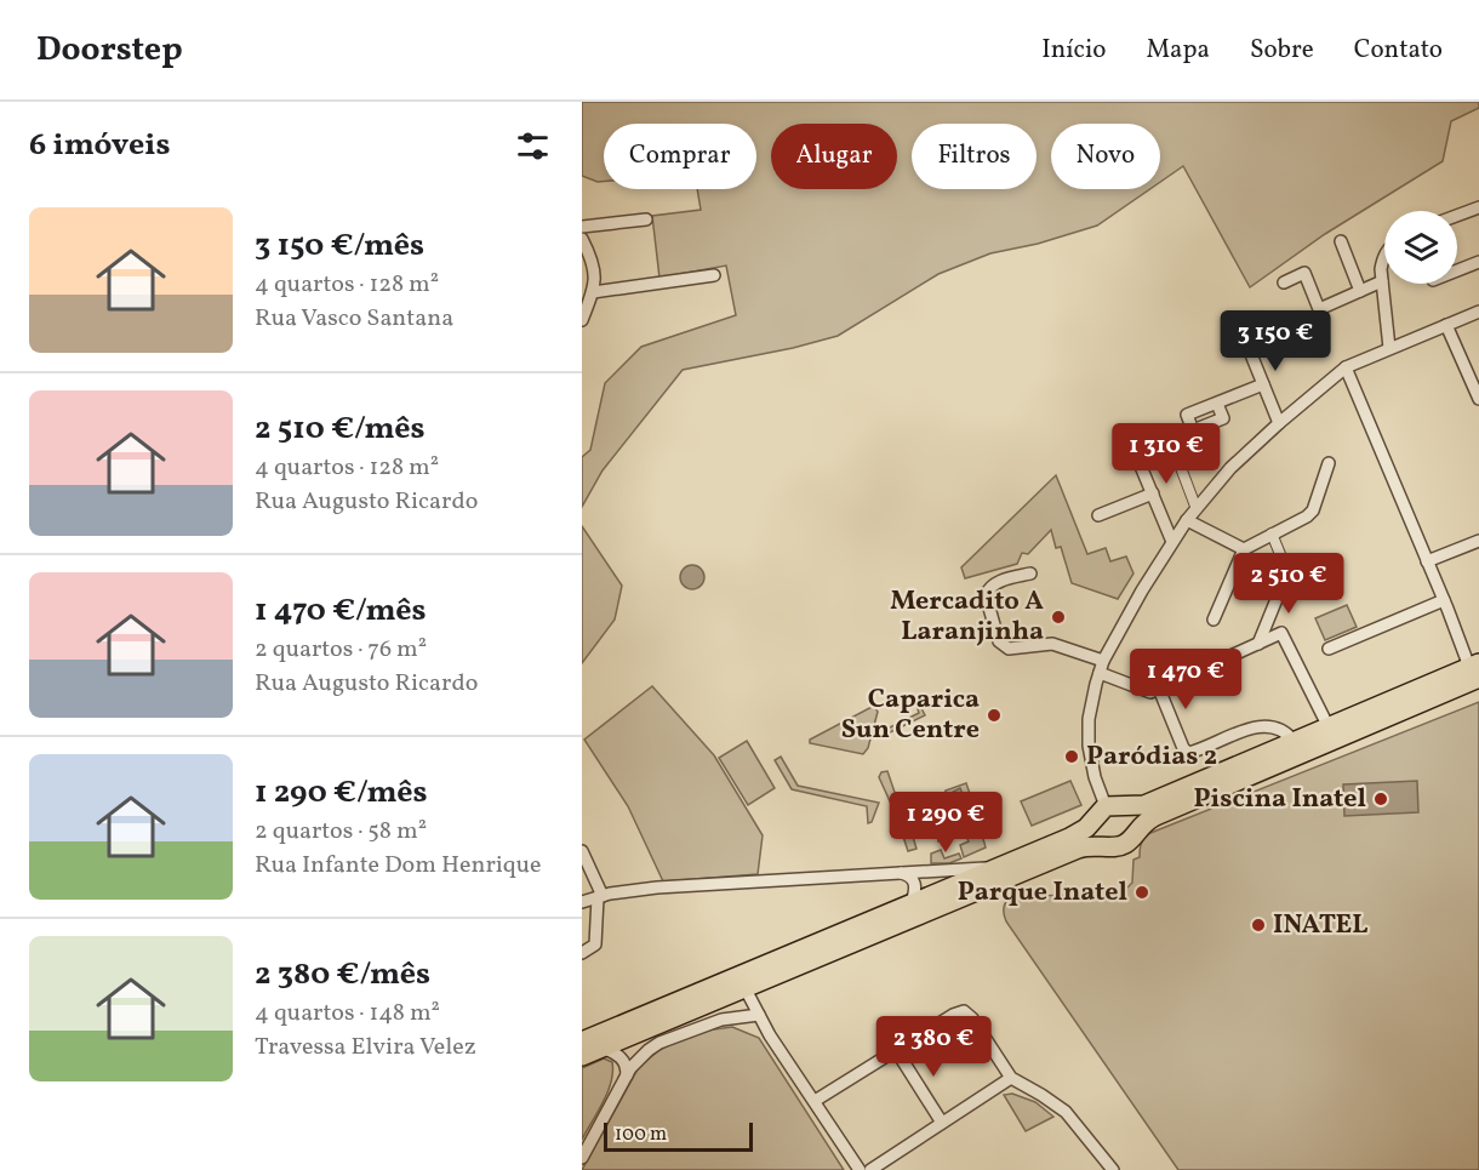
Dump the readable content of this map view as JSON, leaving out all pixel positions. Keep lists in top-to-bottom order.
{
  "places": [
    "Mercadito A Laranjinha",
    "Caparica Sun Centre",
    "Paródias 2",
    "Piscina Inatel",
    "Parque Inatel",
    "INATEL"
  ],
  "scale_bar": "100 m",
  "page": {
    "header": "Doorstep",
    "nav": [
      "Início",
      "Mapa",
      "Sobre",
      "Contato"
    ],
    "heading": "6 imóveis",
    "chip": [
      "Comprar",
      "Alugar",
      "Filtros",
      "Novo"
    ],
    "list": [
      {
        "name": "3 150 €/mês",
        "note": "4 quartos · 128 m² · Rua Vasco Santana"
      },
      {
        "name": "2 510 €/mês",
        "note": "4 quartos · 128 m² · Rua Augusto Ricardo"
      },
      {
        "name": "1 470 €/mês",
        "note": "2 quartos · 76 m² · Rua Augusto Ricardo"
      },
      {
        "name": "1 290 €/mês",
        "note": "2 quartos · 58 m² · Rua Infante Dom Henrique"
      },
      {
        "name": "2 380 €/mês",
        "note": "4 quartos · 148 m² · Travessa Elvira Velez"
      }
    ],
    "price": [
      "3 150 €",
      "1 310 €",
      "2 510 €",
      "1 470 €",
      "1 290 €",
      "2 380 €"
    ],
    "scale": "100 m"
  }
}
